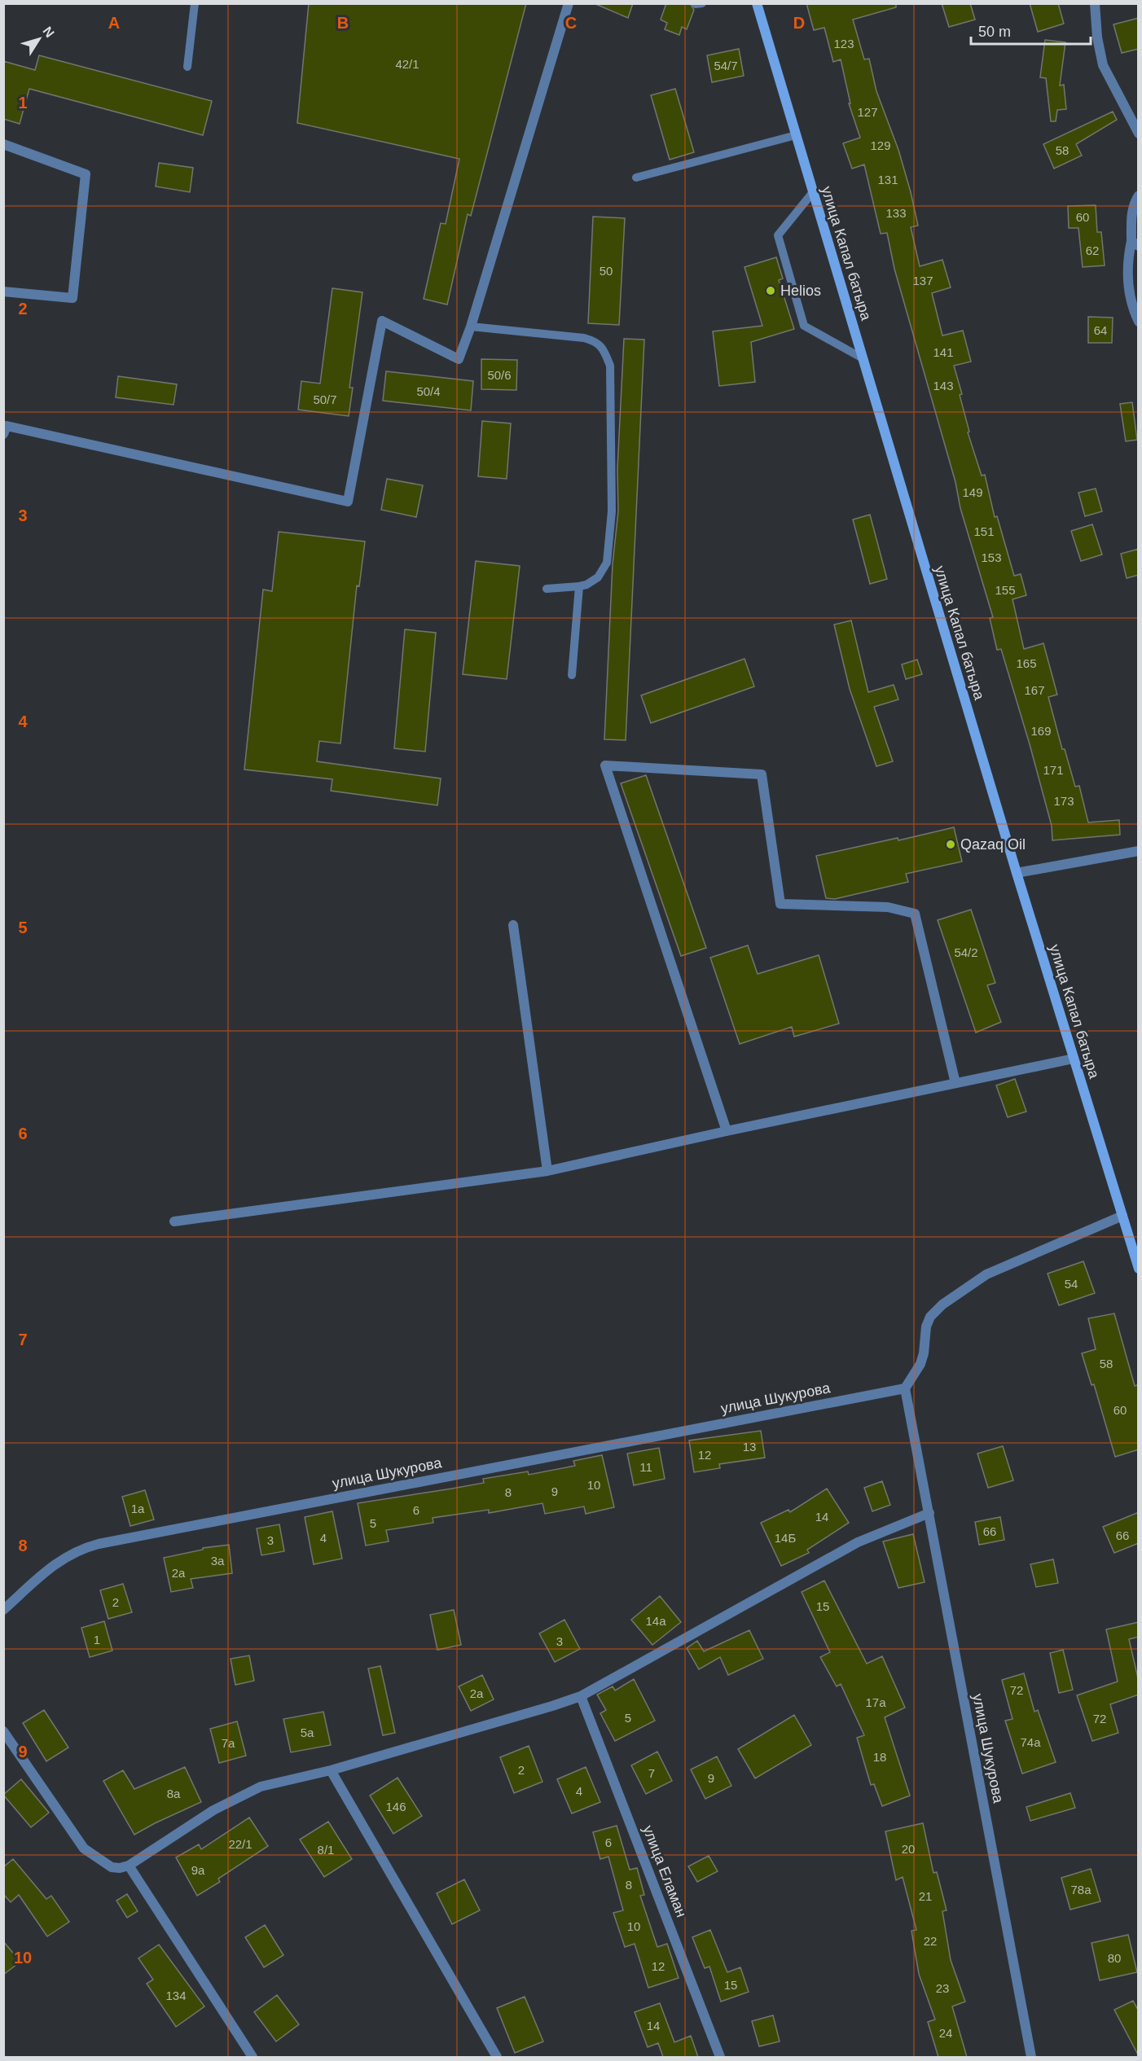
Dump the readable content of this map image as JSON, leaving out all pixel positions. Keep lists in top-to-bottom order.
{
  "streets": {
    "main road": ["улица Капал батыра"],
    "street": ["улица Шукурова", "улица Еламан"]
  },
  "places": ["Helios", "Qazaq Oil"],
  "house_numbers": [
    "123",
    "42/1",
    "54/7",
    "127",
    "129",
    "58",
    "131",
    "133",
    "60",
    "62",
    "50",
    "137",
    "64",
    "141",
    "50/6",
    "143",
    "50/4",
    "50/7",
    "149",
    "151",
    "153",
    "155",
    "165",
    "167",
    "169",
    "171",
    "173",
    "54/2",
    "54",
    "58",
    "60",
    "13",
    "12",
    "11",
    "10",
    "9",
    "8",
    "1а",
    "6",
    "14",
    "5",
    "66",
    "66",
    "4",
    "14Б",
    "3",
    "3а",
    "2а",
    "2",
    "15",
    "14а",
    "1",
    "3",
    "72",
    "2а",
    "17а",
    "5",
    "72",
    "5а",
    "74а",
    "7а",
    "18",
    "2",
    "7",
    "9",
    "4",
    "8а",
    "146",
    "6",
    "22/1",
    "20",
    "8/1",
    "9а",
    "8",
    "78а",
    "21",
    "10",
    "22",
    "80",
    "12",
    "15",
    "23",
    "134",
    "14",
    "24"
  ],
  "scale_bar": "50 m",
  "north": "top right",
  "grid": {
    "columns": [
      "A",
      "B",
      "C",
      "D"
    ],
    "rows": [
      "1",
      "2",
      "3",
      "4",
      "5",
      "6",
      "7",
      "8",
      "9",
      "10"
    ]
  }
}
